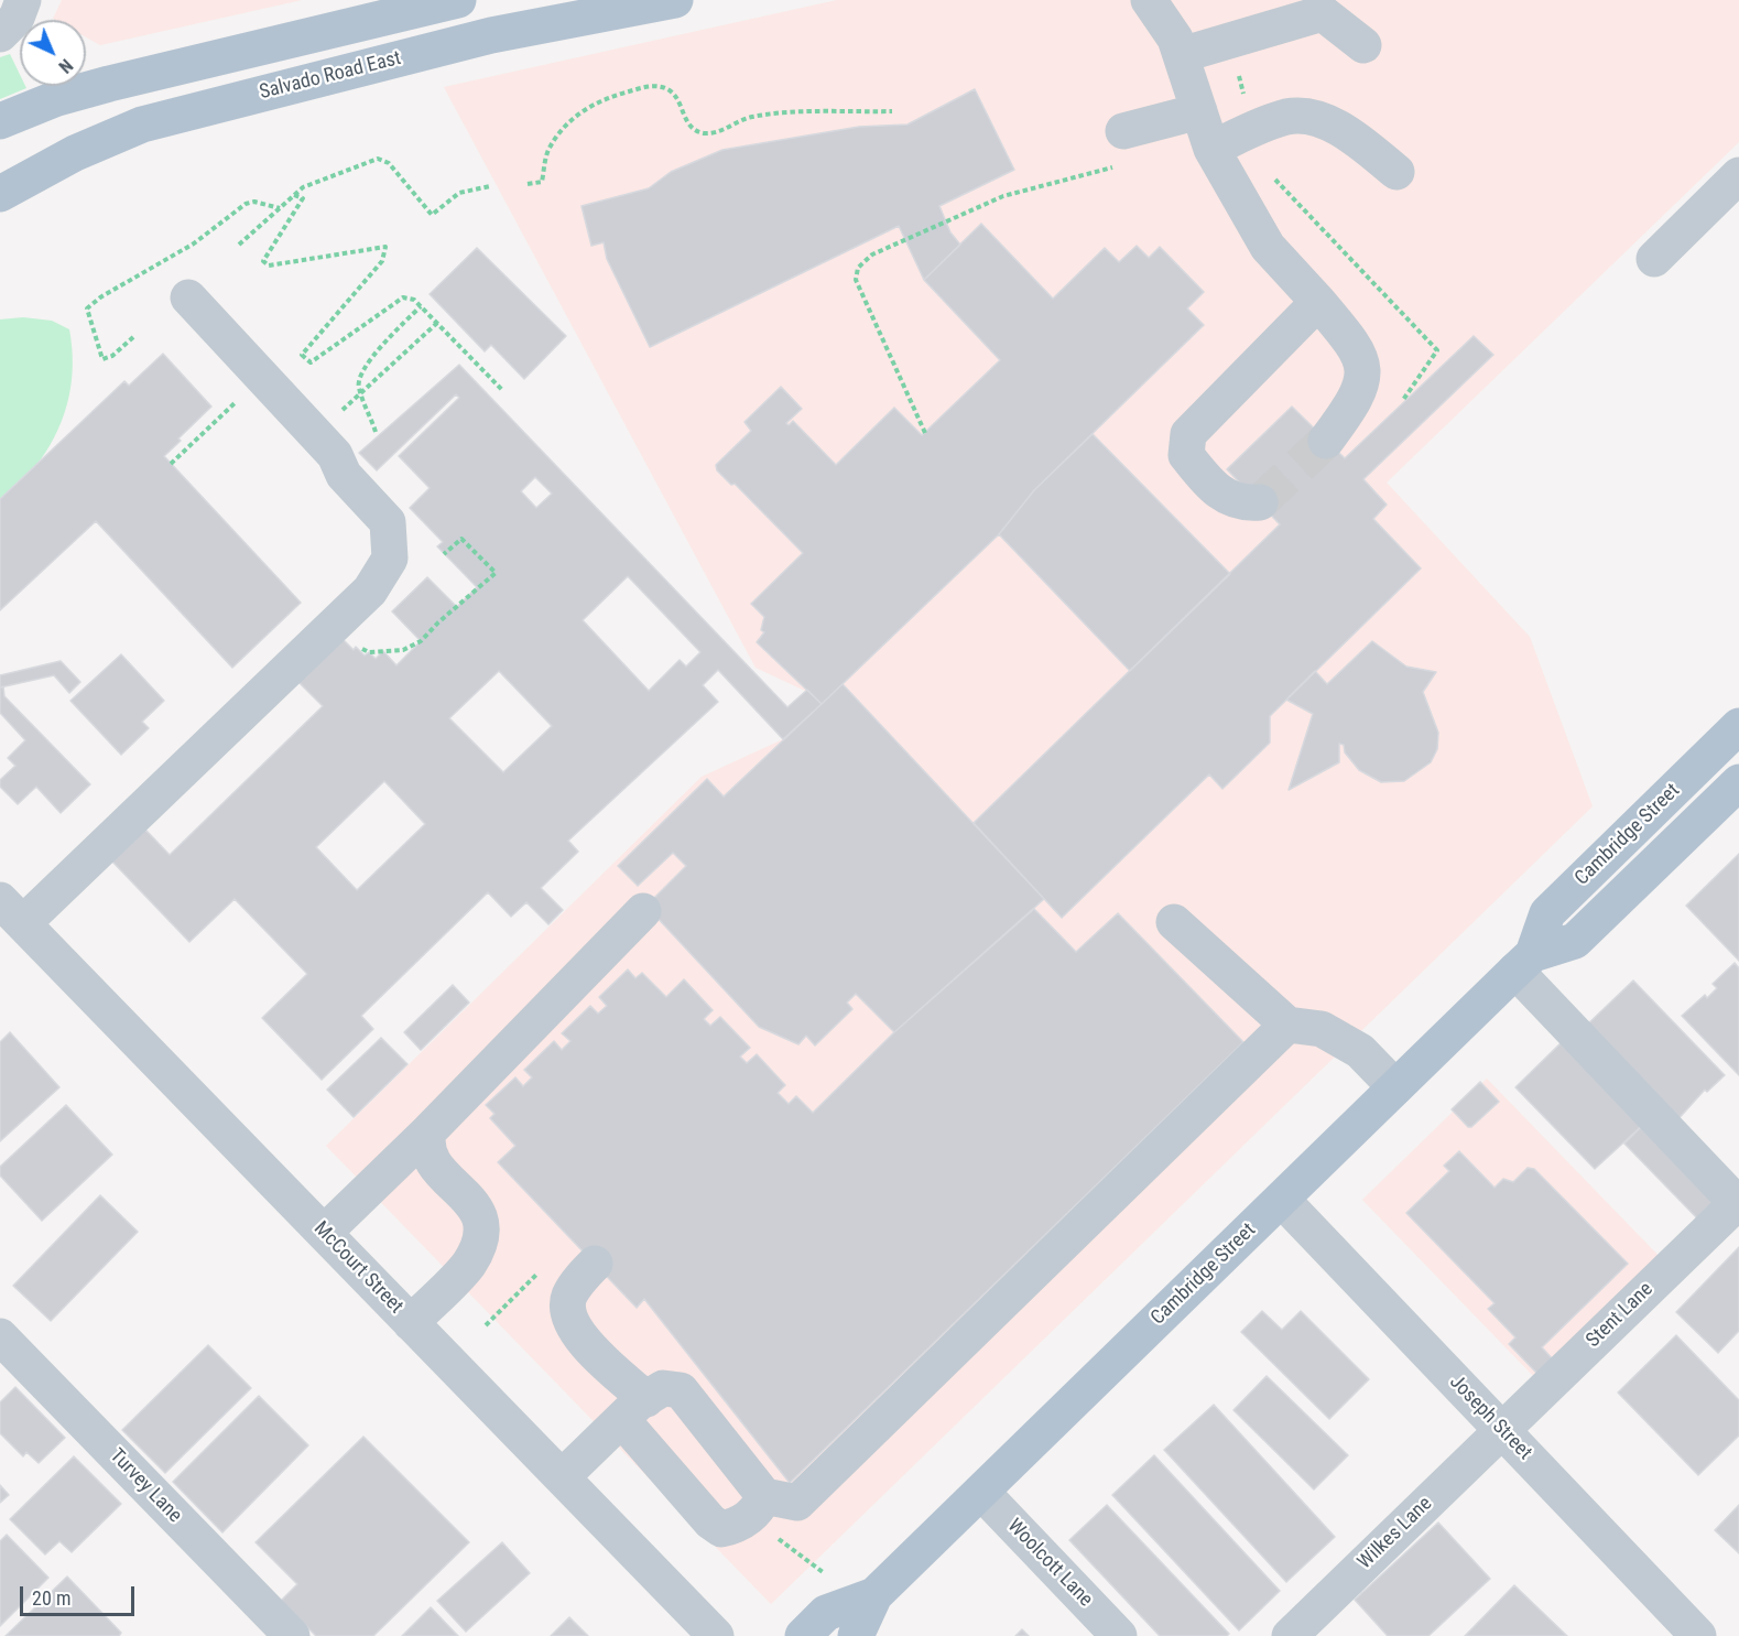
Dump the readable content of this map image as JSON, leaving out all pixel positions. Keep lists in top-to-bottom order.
{
  "streets": {
    "main road": ["Salvado Road East", "Cambridge Street"],
    "street": [
      "McCourt Street",
      "Stent Lane",
      "Joseph Street",
      "Turvey Lane",
      "Wilkes Lane",
      "Woolcott Lane"
    ]
  },
  "crossings": [
    ["Cambridge Street", "Joseph Street"],
    ["Cambridge Street", "Woolcott Lane"],
    ["Stent Lane", "Joseph Street"],
    ["Stent Lane", "Wilkes Lane"],
    ["Joseph Street", "Wilkes Lane"]
  ],
  "scale_bar": "20 m",
  "north": "bottom right"
}
